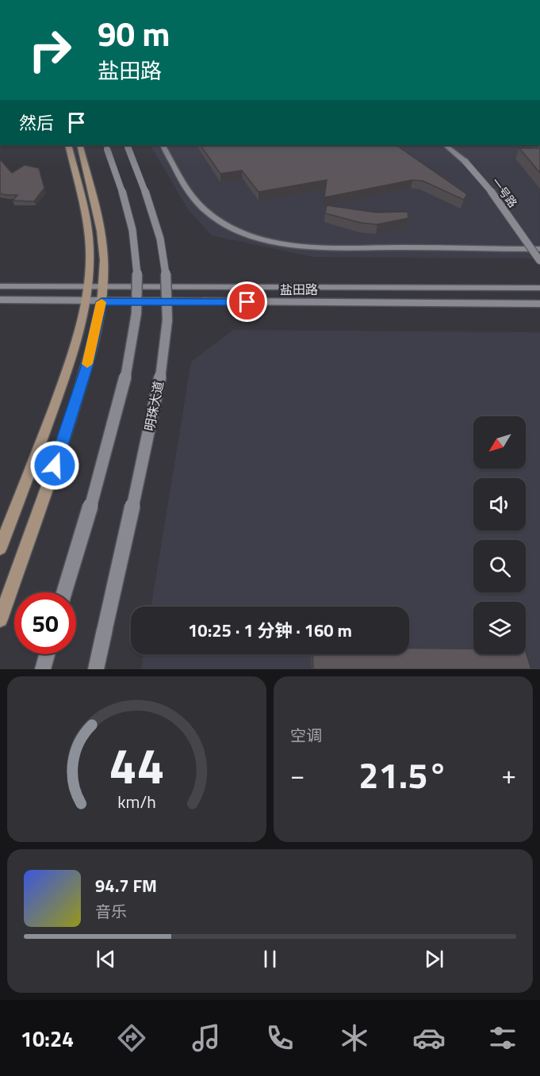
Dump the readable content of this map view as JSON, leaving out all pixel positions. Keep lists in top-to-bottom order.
{
  "streets": {
    "street": ["一号路", "盐田路", "明珠大道"]
  },
  "north": "bottom left",
  "page": {
    "turn": ["90 m", "盐田路"],
    "then": "然后",
    "limit": "50",
    "trip": "10:25 · 1 分钟 · 160 m",
    "tile": "空调",
    "heat": ["−", "21.5°", "+"],
    "song": ["94.7 FM", "音乐"],
    "tabs": "10:24",
    "gauge": ["44", "km/h"]
  }
}
